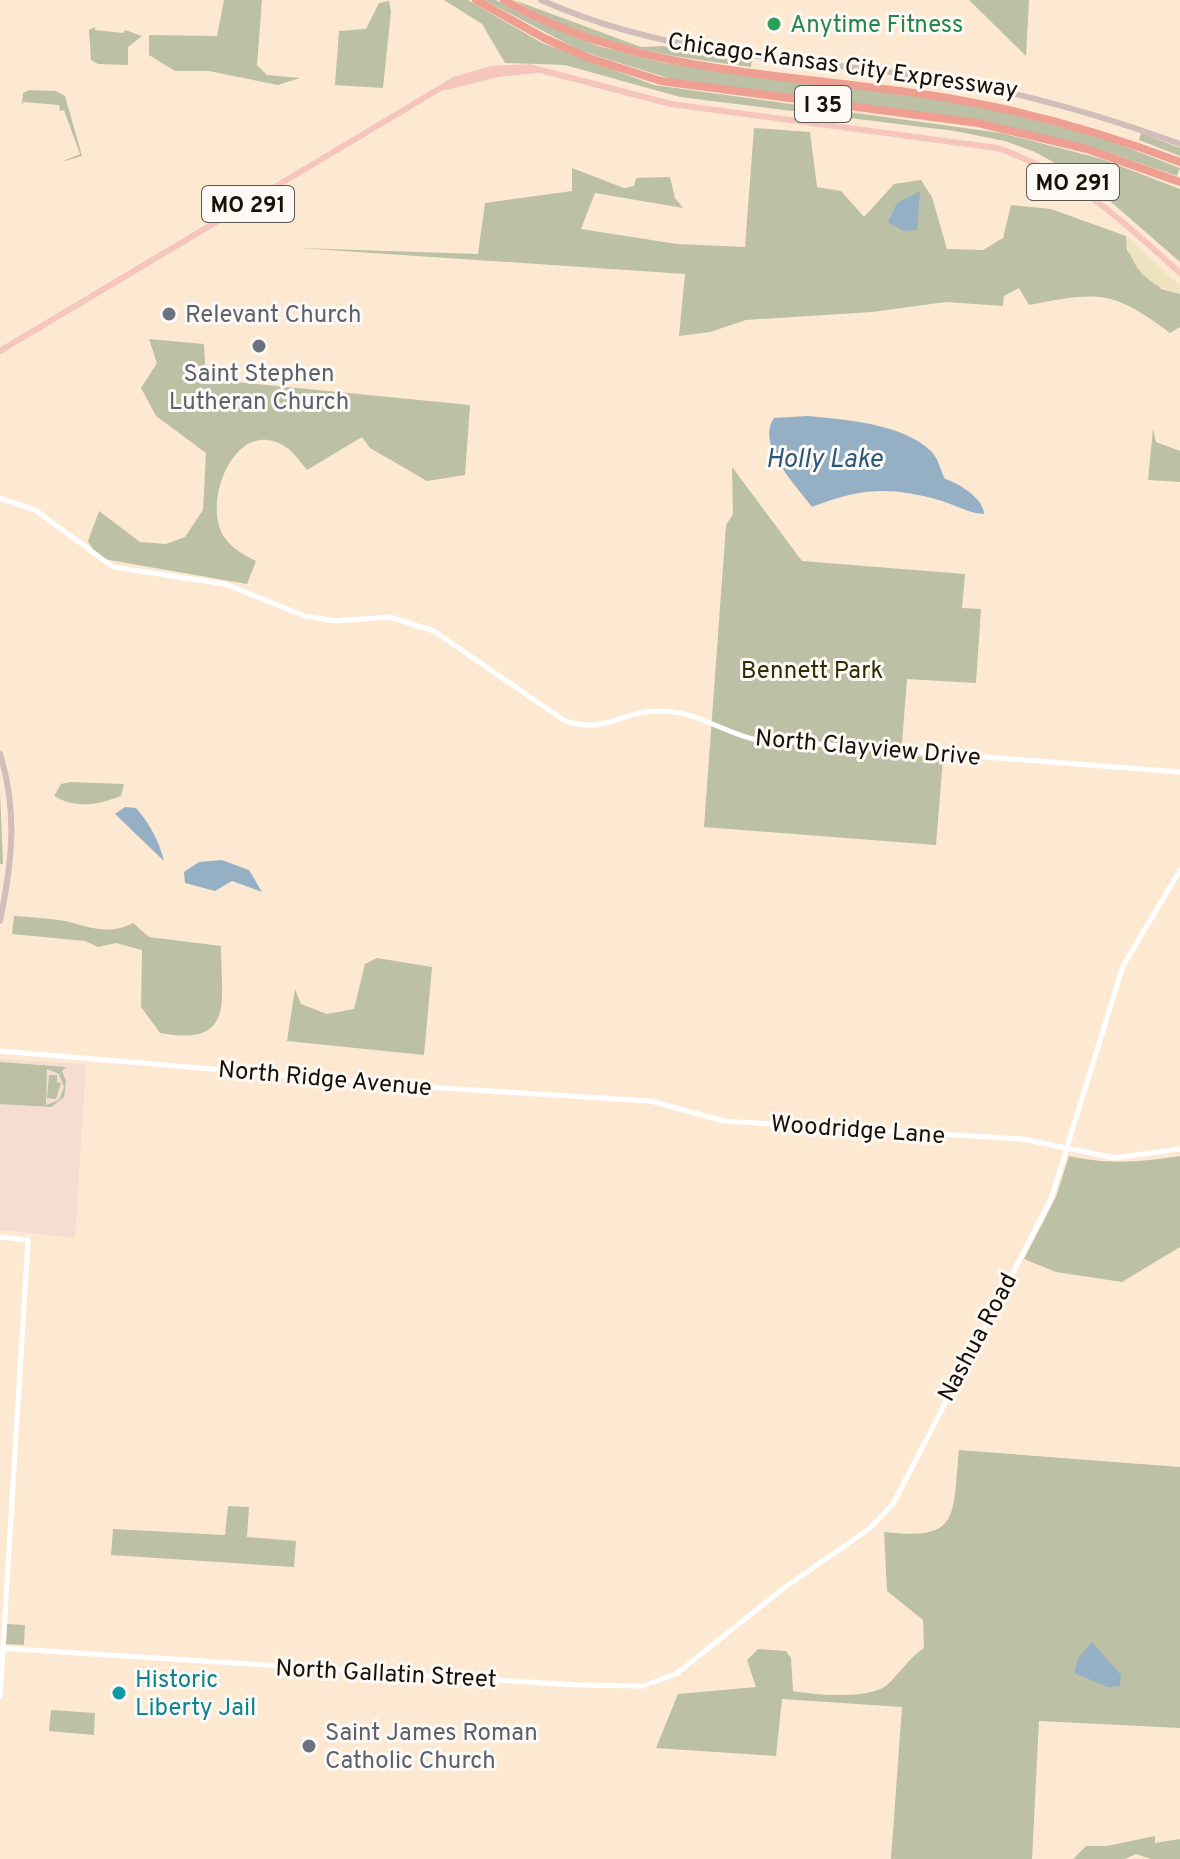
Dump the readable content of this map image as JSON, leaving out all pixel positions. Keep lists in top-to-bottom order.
{
  "streets": {
    "highway": ["Chicago-Kansas City Expressway", "I 35"],
    "main road": ["MO 291"],
    "street": [
      "North Clayview Drive",
      "North Ridge Avenue",
      "Woodridge Lane",
      "Nashua Road",
      "North Gallatin Street"
    ]
  },
  "crossings": [
    ["North Ridge Avenue", "Woodridge Lane"],
    ["Woodridge Lane", "Nashua Road"],
    ["Nashua Road", "North Gallatin Street"]
  ],
  "water": ["Holly Lake"],
  "parks": ["Bennett Park"],
  "places": [
    "Anytime Fitness",
    "Relevant Church",
    "Saint Stephen Lutheran Church",
    "Historic Liberty Jail",
    "Saint James Roman Catholic Church"
  ]
}
